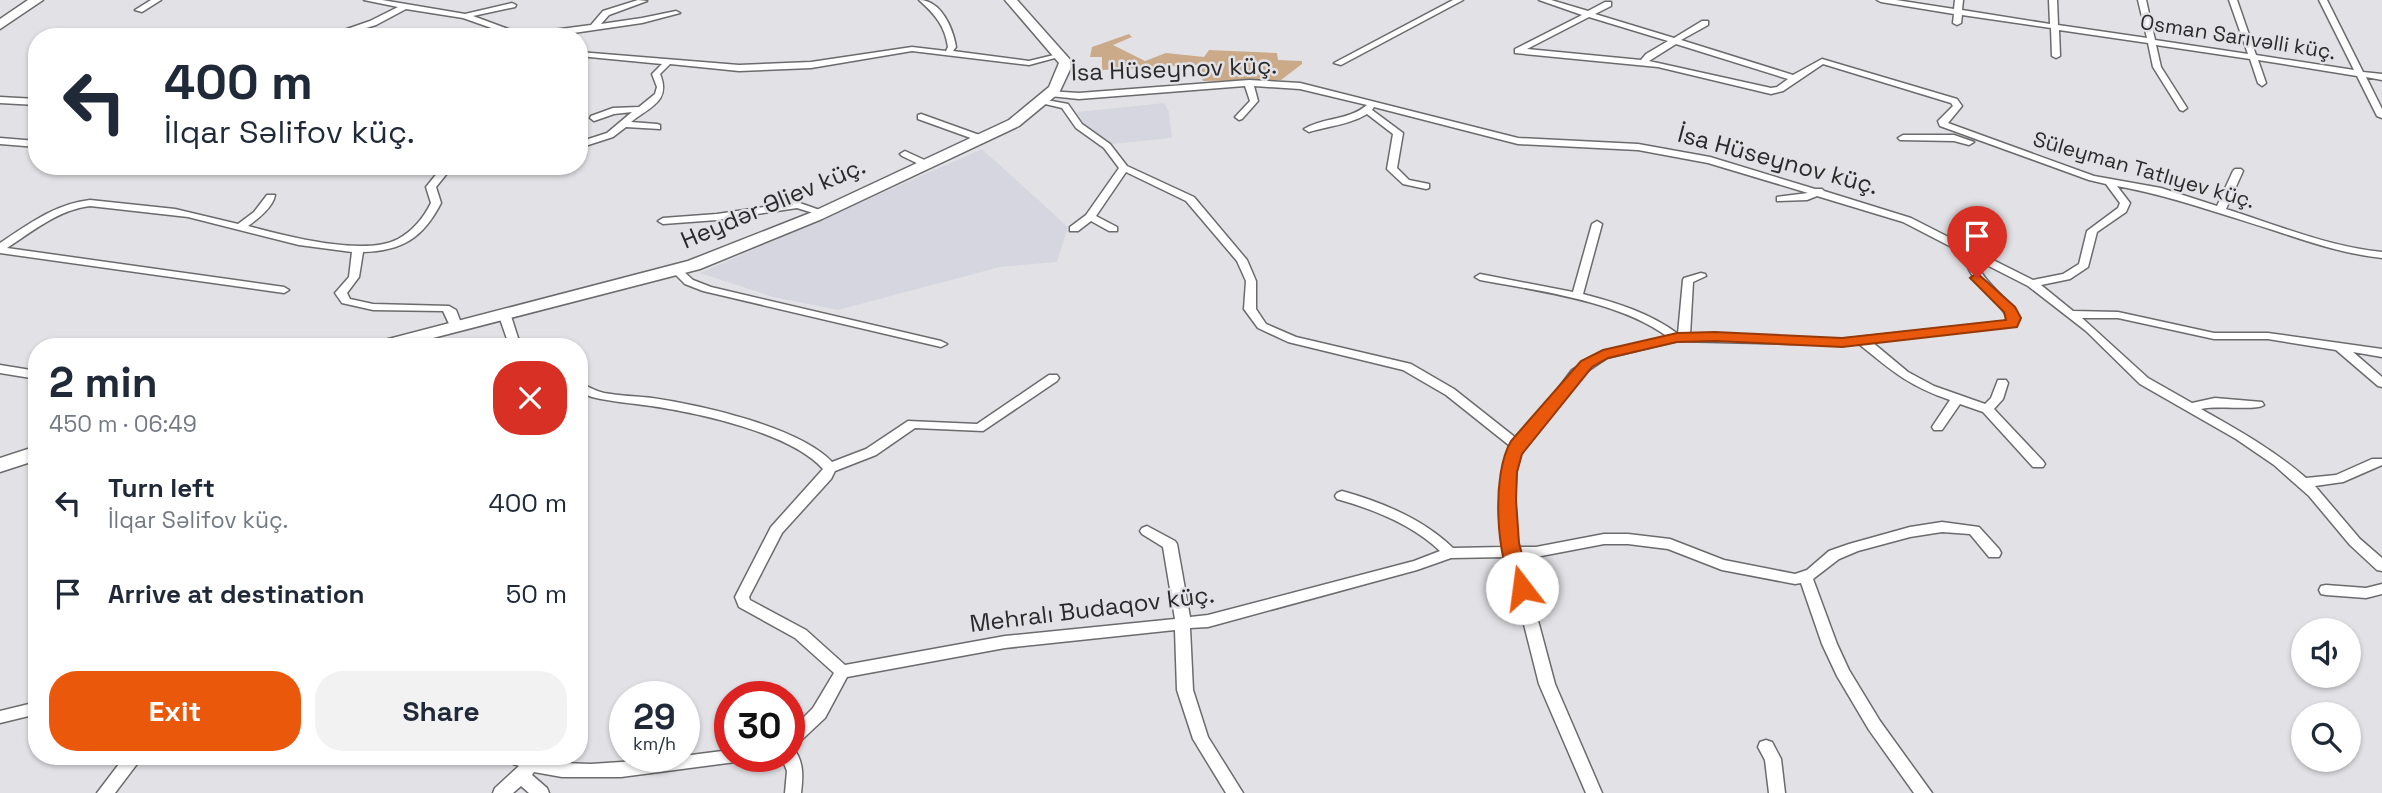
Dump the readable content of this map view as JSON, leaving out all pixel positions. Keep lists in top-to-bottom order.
{
  "streets": {
    "main road": ["Heydər Əliev küç."],
    "street": [
      "Osman Sarıvəlli küç.",
      "İsa Hüseynov küç.",
      "Süleyman Tatlıyev küç.",
      "Mehralı Budaqov küç."
    ]
  },
  "crossings": [
    ["İsa Hüseynov küç.", "Heydər Əliev küç."]
  ],
  "page": {
    "turn": ["400 m", "İlqar Səlifov küç."],
    "heading": ["2 min", "450 m · 06:49"],
    "list": [
      {
        "name": "Turn left",
        "note": "İlqar Səlifov küç.",
        "value": "400 m"
      },
      {
        "name": "Arrive at destination",
        "value": "50 m"
      }
    ],
    "buttons": ["Exit", "Share"],
    "speed": "29 km/h",
    "limit": "30"
  }
}
